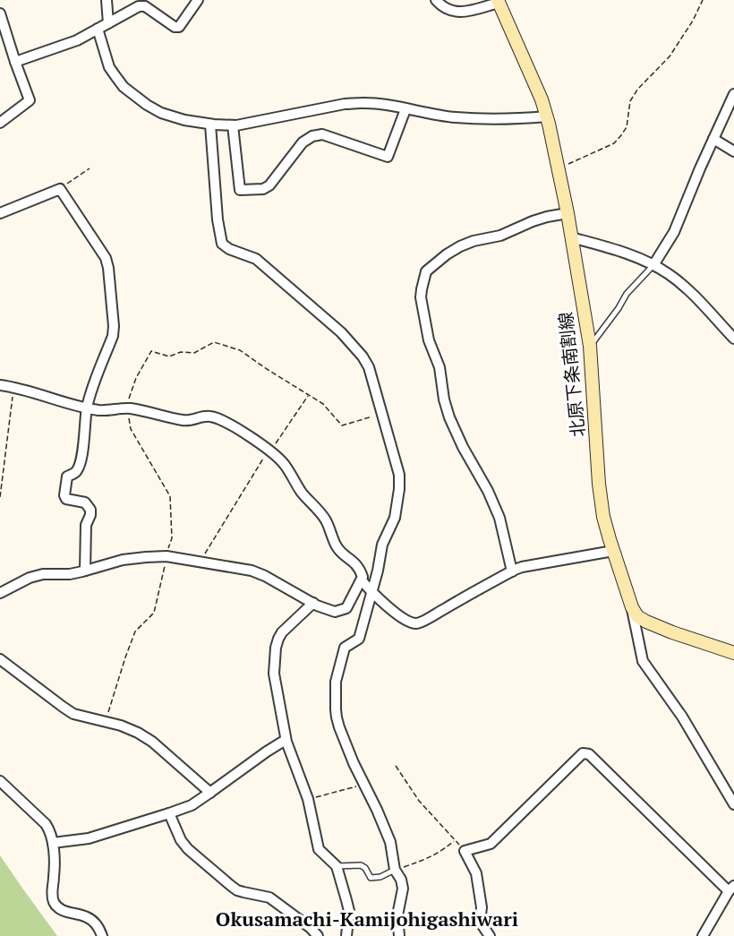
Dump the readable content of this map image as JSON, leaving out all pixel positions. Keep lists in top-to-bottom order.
{
  "streets": {
    "main road": ["北原下条南割線"]
  },
  "districts": ["Okusamachi-Kamijohigashiwari"]
}
